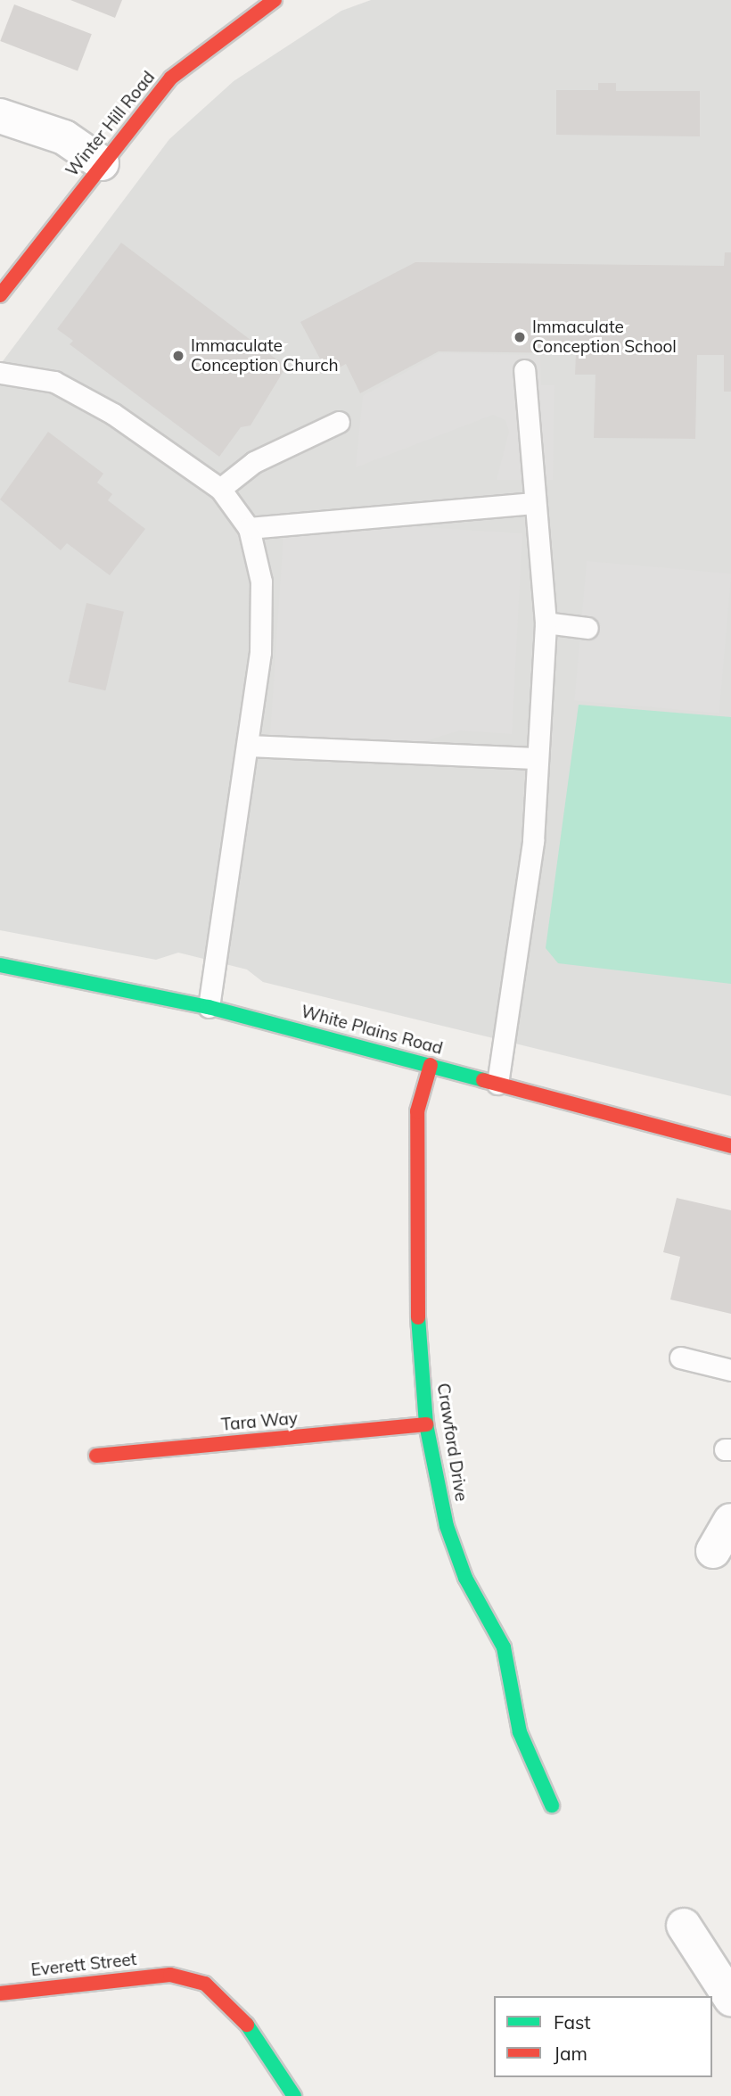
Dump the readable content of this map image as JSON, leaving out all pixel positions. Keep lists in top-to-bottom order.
{
  "streets": {
    "street": [
      "Winter Hill Road",
      "White Plains Road",
      "Tara Way",
      "Crawford Drive",
      "Everett Street"
    ]
  },
  "crossings": [
    ["White Plains Road", "Crawford Drive"],
    ["Tara Way", "Crawford Drive"]
  ],
  "places": ["Immaculate Conception School", "Immaculate Conception Church"],
  "legend": ["Fast", "Jam"]
}
